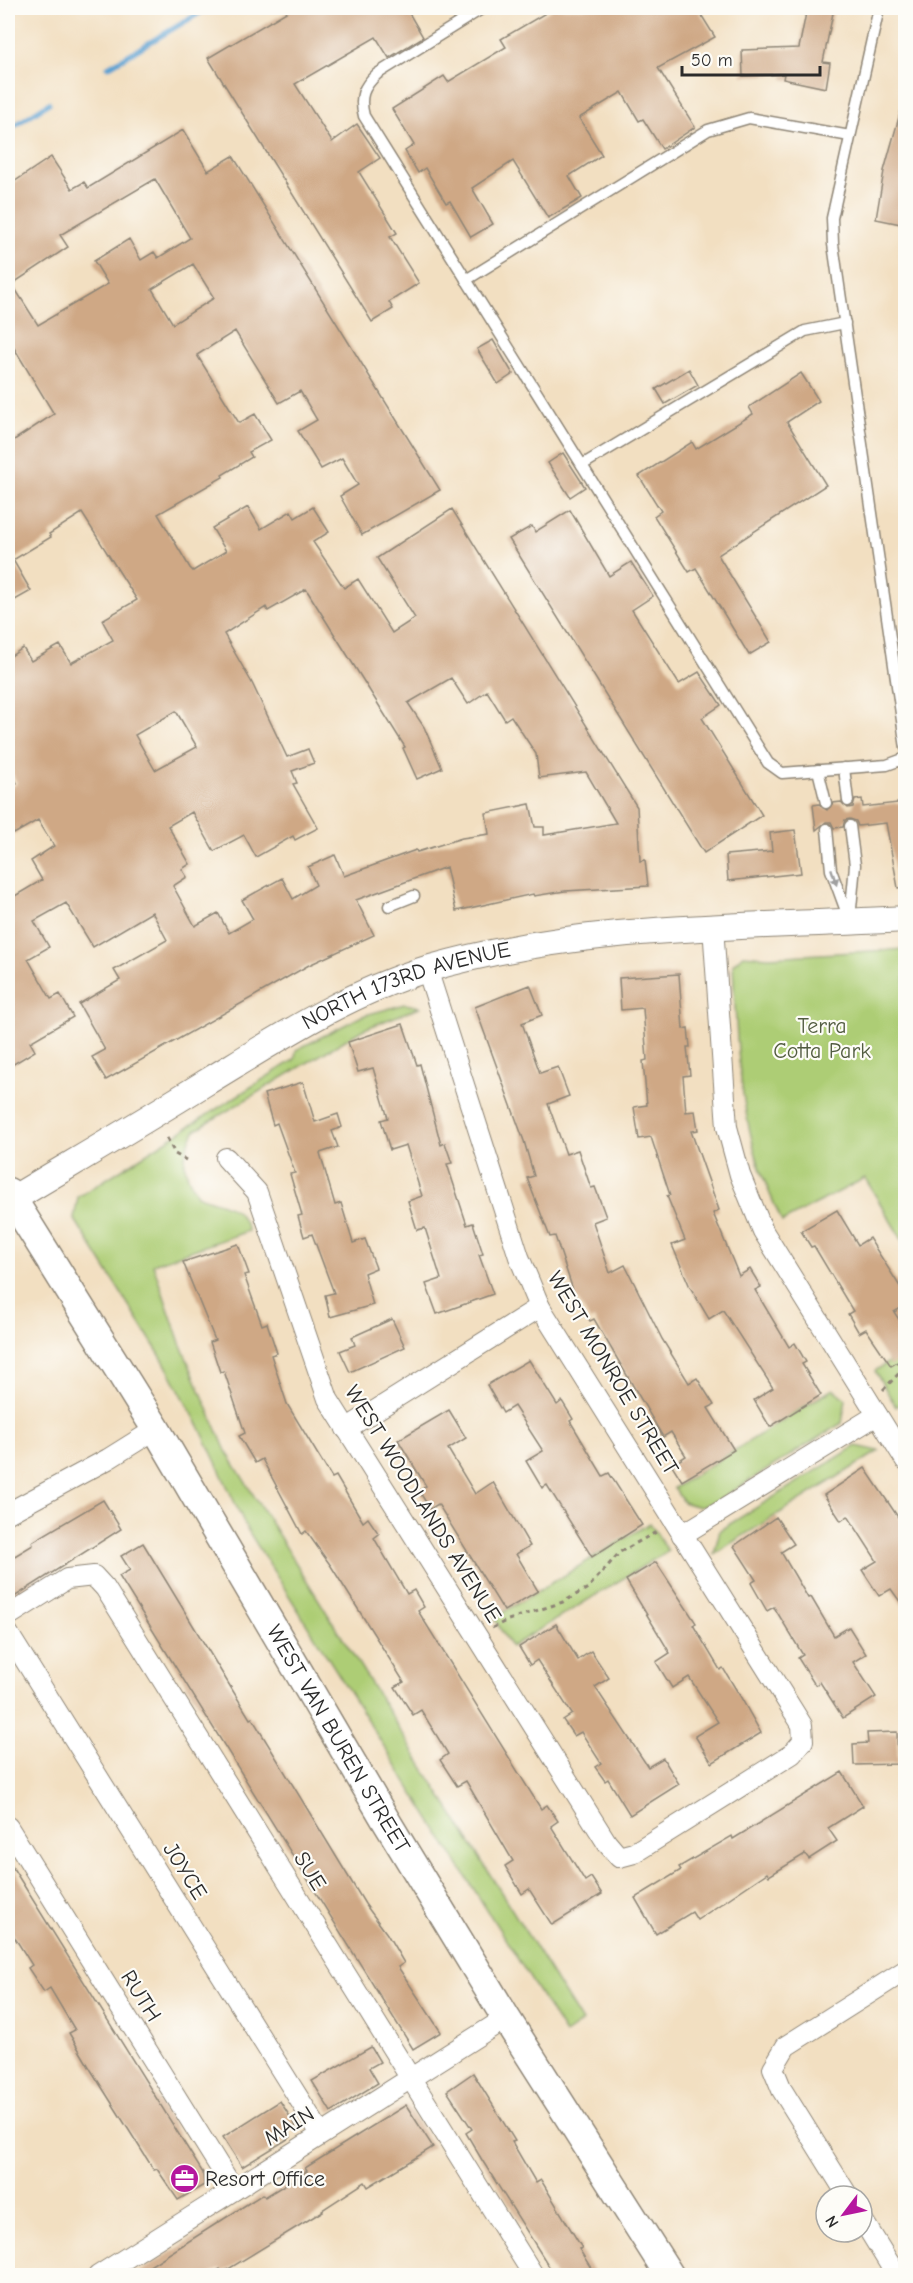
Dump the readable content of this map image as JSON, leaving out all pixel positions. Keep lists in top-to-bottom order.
{
  "streets": {
    "main road": ["WEST VAN BUREN STREET"],
    "street": [
      "NORTH 173RD AVENUE",
      "WEST MONROE STREET",
      "WEST WOODLANDS AVENUE",
      "JOYCE",
      "SUE",
      "RUTH",
      "MAIN"
    ]
  },
  "crossings": [
    ["NORTH 173RD AVENUE", "WEST MONROE STREET"],
    ["NORTH 173RD AVENUE", "WEST VAN BUREN STREET"],
    ["WEST MONROE STREET", "WEST WOODLANDS AVENUE"],
    ["WEST VAN BUREN STREET", "MAIN"],
    ["JOYCE", "MAIN"],
    ["SUE", "MAIN"],
    ["RUTH", "MAIN"]
  ],
  "parks": ["Terra Cotta Park"],
  "places": {
    "office": ["Resort Office"]
  },
  "scale_bar": "50 m",
  "north": "bottom left"
}
